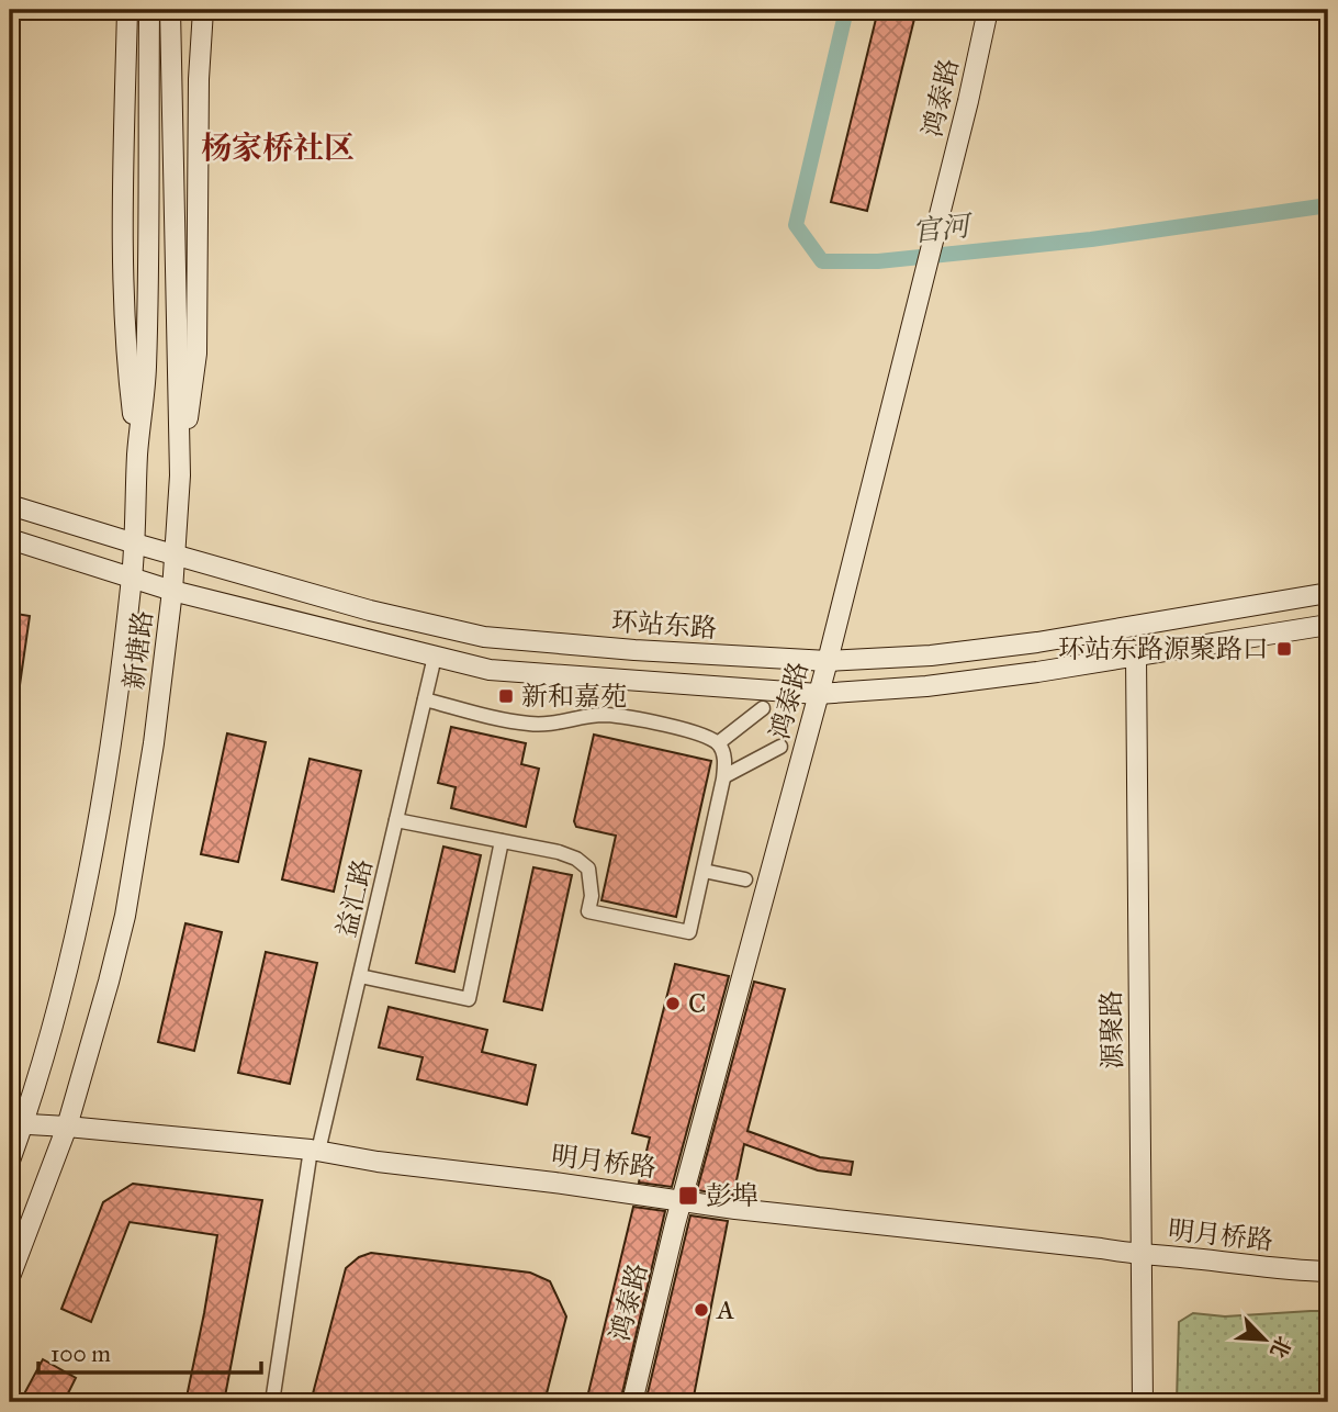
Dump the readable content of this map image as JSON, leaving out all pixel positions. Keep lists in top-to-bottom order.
{
  "streets": {
    "main road": [
      "鸿泰路",
      "环站东路",
      "新塘路",
      "源聚路",
      "明月桥路"
    ],
    "street": ["益汇路"]
  },
  "crossings": [
    ["鸿泰路", "环站东路"],
    ["鸿泰路", "明月桥路"],
    ["环站东路", "新塘路"],
    ["新塘路", "明月桥路"],
    ["益汇路", "明月桥路"],
    ["源聚路", "明月桥路"]
  ],
  "districts": ["杨家桥社区"],
  "water": ["官河"],
  "places": {
    "transit": ["环站东路源聚路口", "新和嘉苑", "彭埠"],
    "other": ["C", "A"]
  },
  "scale_bar": "100 m",
  "north": "bottom right"
}
